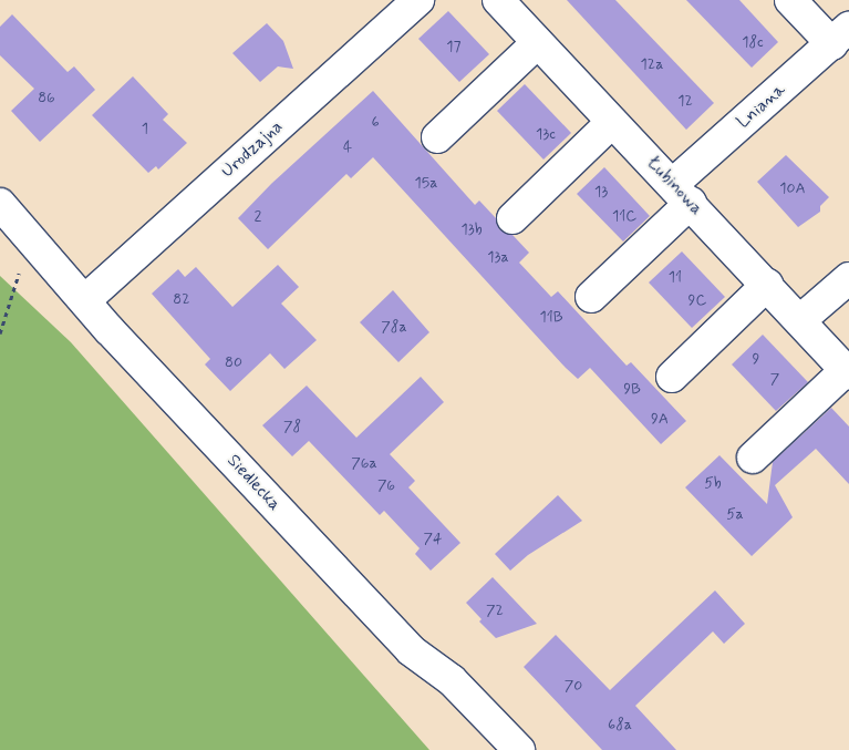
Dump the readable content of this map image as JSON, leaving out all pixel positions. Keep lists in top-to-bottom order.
{
  "streets": {
    "street": [
      "Lniana",
      "Urodzajna",
      "Łubinowa",
      "Siedlecka"
    ]
  },
  "crossings": [
    ["Lniana", "Łubinowa"],
    ["Urodzajna", "Siedlecka"]
  ],
  "house_numbers": [
    "18c",
    "17",
    "12a",
    "86",
    "12",
    "6",
    "1",
    "13c",
    "4",
    "15a",
    "10A",
    "13",
    "2",
    "11C",
    "13b",
    "13a",
    "11",
    "82",
    "9C",
    "11B",
    "78a",
    "9",
    "80",
    "7",
    "9B",
    "9A",
    "78",
    "76a",
    "5b",
    "76",
    "5a",
    "74",
    "72",
    "70",
    "68a"
  ]
}
